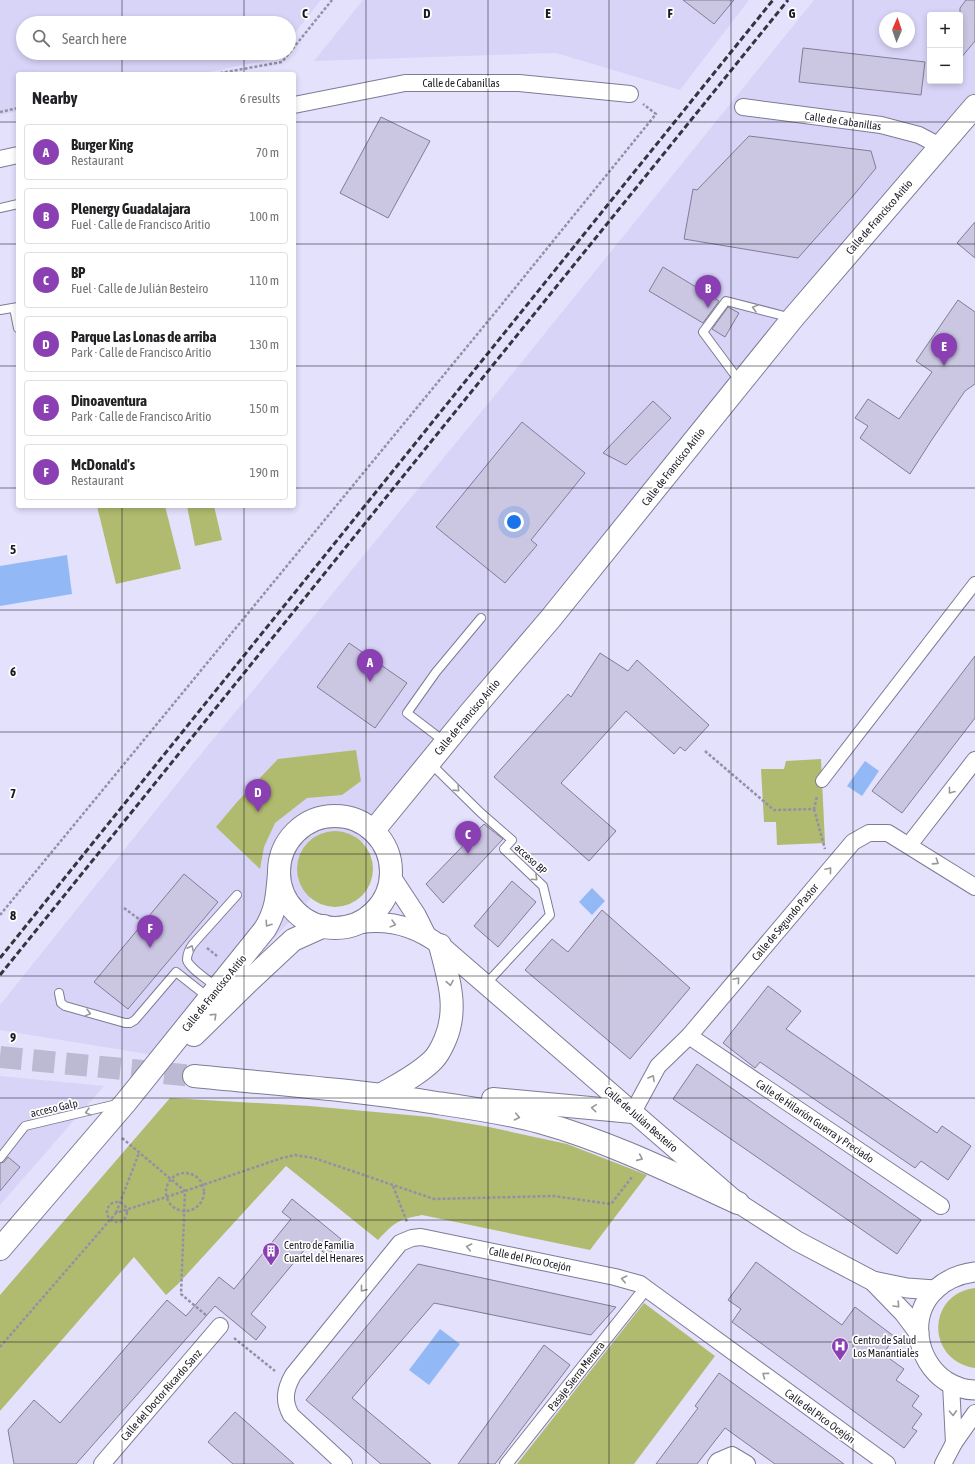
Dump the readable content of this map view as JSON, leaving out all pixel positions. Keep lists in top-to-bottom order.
{
  "streets": {
    "main road": ["Calle de Francisco Aritio"],
    "street": [
      "Calle de Cabanillas",
      "Calle de Segundo Pastor",
      "Calle de Julián Besteiro",
      "Calle de Hilarión Guerra y Preciado",
      "Calle del Pico Ocejón",
      "Pasaje Sierra Menera",
      "Calle del Doctor Ricardo Sanz"
    ],
    "lane": ["acceso BP", "acceso Galp"]
  },
  "crossings": [
    ["Calle de Cabanillas", "Calle de Francisco Aritio"],
    ["Calle de Francisco Aritio", "acceso BP"],
    ["Calle de Francisco Aritio", "acceso Galp"],
    ["Calle de Francisco Aritio", "Calle de Julián Besteiro"],
    ["acceso BP", "Calle de Julián Besteiro"],
    ["Calle de Segundo Pastor", "Calle de Julián Besteiro"],
    ["Calle de Segundo Pastor", "Calle de Hilarión Guerra y Preciado"],
    ["Calle del Pico Ocejón", "Pasaje Sierra Menera"]
  ],
  "one_way": ["Calle de Segundo Pastor", "acceso Galp", "Calle del Pico Ocejón"],
  "places": {
    "building": ["Centro de Familia Cuartel del Henares"],
    "hospital": ["Centro de Salud Los Manantiales"]
  },
  "north": "top",
  "page": {
    "map_buttons": ["+", "−"],
    "search": "Search here",
    "heading": ["Nearby", "6 results"],
    "list": [
      {
        "mark": "A",
        "name": "Burger King",
        "note": "Restaurant",
        "value": "70 m"
      },
      {
        "mark": "B",
        "name": "Plenergy Guadalajara",
        "note": "Fuel · Calle de Francisco Aritio",
        "value": "100 m"
      },
      {
        "mark": "C",
        "name": "BP",
        "note": "Fuel · Calle de Julián Besteiro",
        "value": "110 m"
      },
      {
        "mark": "D",
        "name": "Parque Las Lonas de arriba",
        "note": "Park · Calle de Francisco Aritio",
        "value": "130 m"
      },
      {
        "mark": "E",
        "name": "Dinoaventura",
        "note": "Park · Calle de Francisco Aritio",
        "value": "150 m"
      },
      {
        "mark": "F",
        "name": "McDonald's",
        "note": "Restaurant",
        "value": "190 m"
      }
    ],
    "pins": [
      "B",
      "E",
      "A",
      "D",
      "C",
      "F"
    ]
  },
  "grid": {
    "columns": [
      "C",
      "D",
      "E",
      "F",
      "G"
    ],
    "rows": [
      "5",
      "6",
      "7",
      "8",
      "9"
    ]
  }
}
